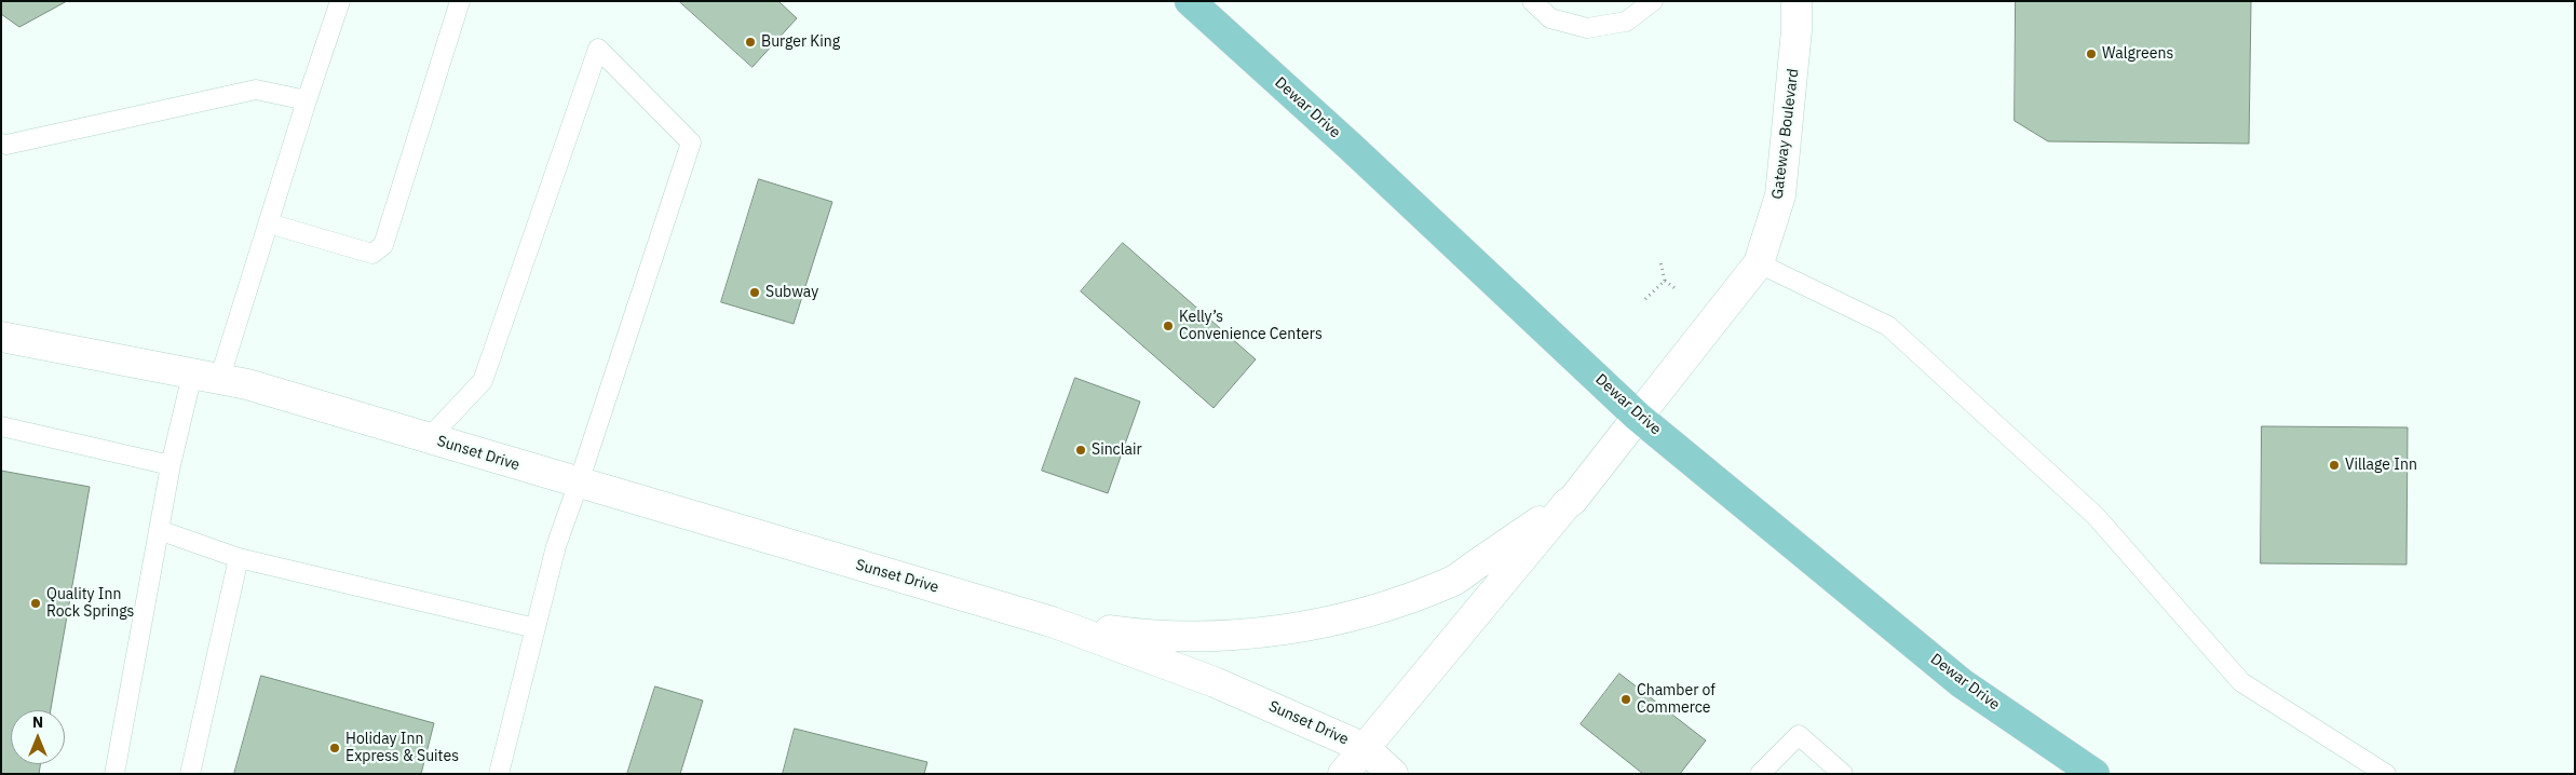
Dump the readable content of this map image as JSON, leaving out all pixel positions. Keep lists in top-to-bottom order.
{
  "streets": {
    "main road": ["Dewar Drive"],
    "street": ["Gateway Boulevard", "Sunset Drive"]
  },
  "crossings": [
    ["Dewar Drive", "Gateway Boulevard"],
    ["Dewar Drive", "Sunset Drive"],
    ["Gateway Boulevard", "Sunset Drive"]
  ],
  "places": [
    "Burger King",
    "Walgreens",
    "Subway",
    "Kelly’s Convenience Centers",
    "Sinclair",
    "Village Inn",
    "Quality Inn Rock Springs",
    "Chamber of Commerce",
    "Holiday Inn Express & Suites"
  ],
  "north": "top"
}
